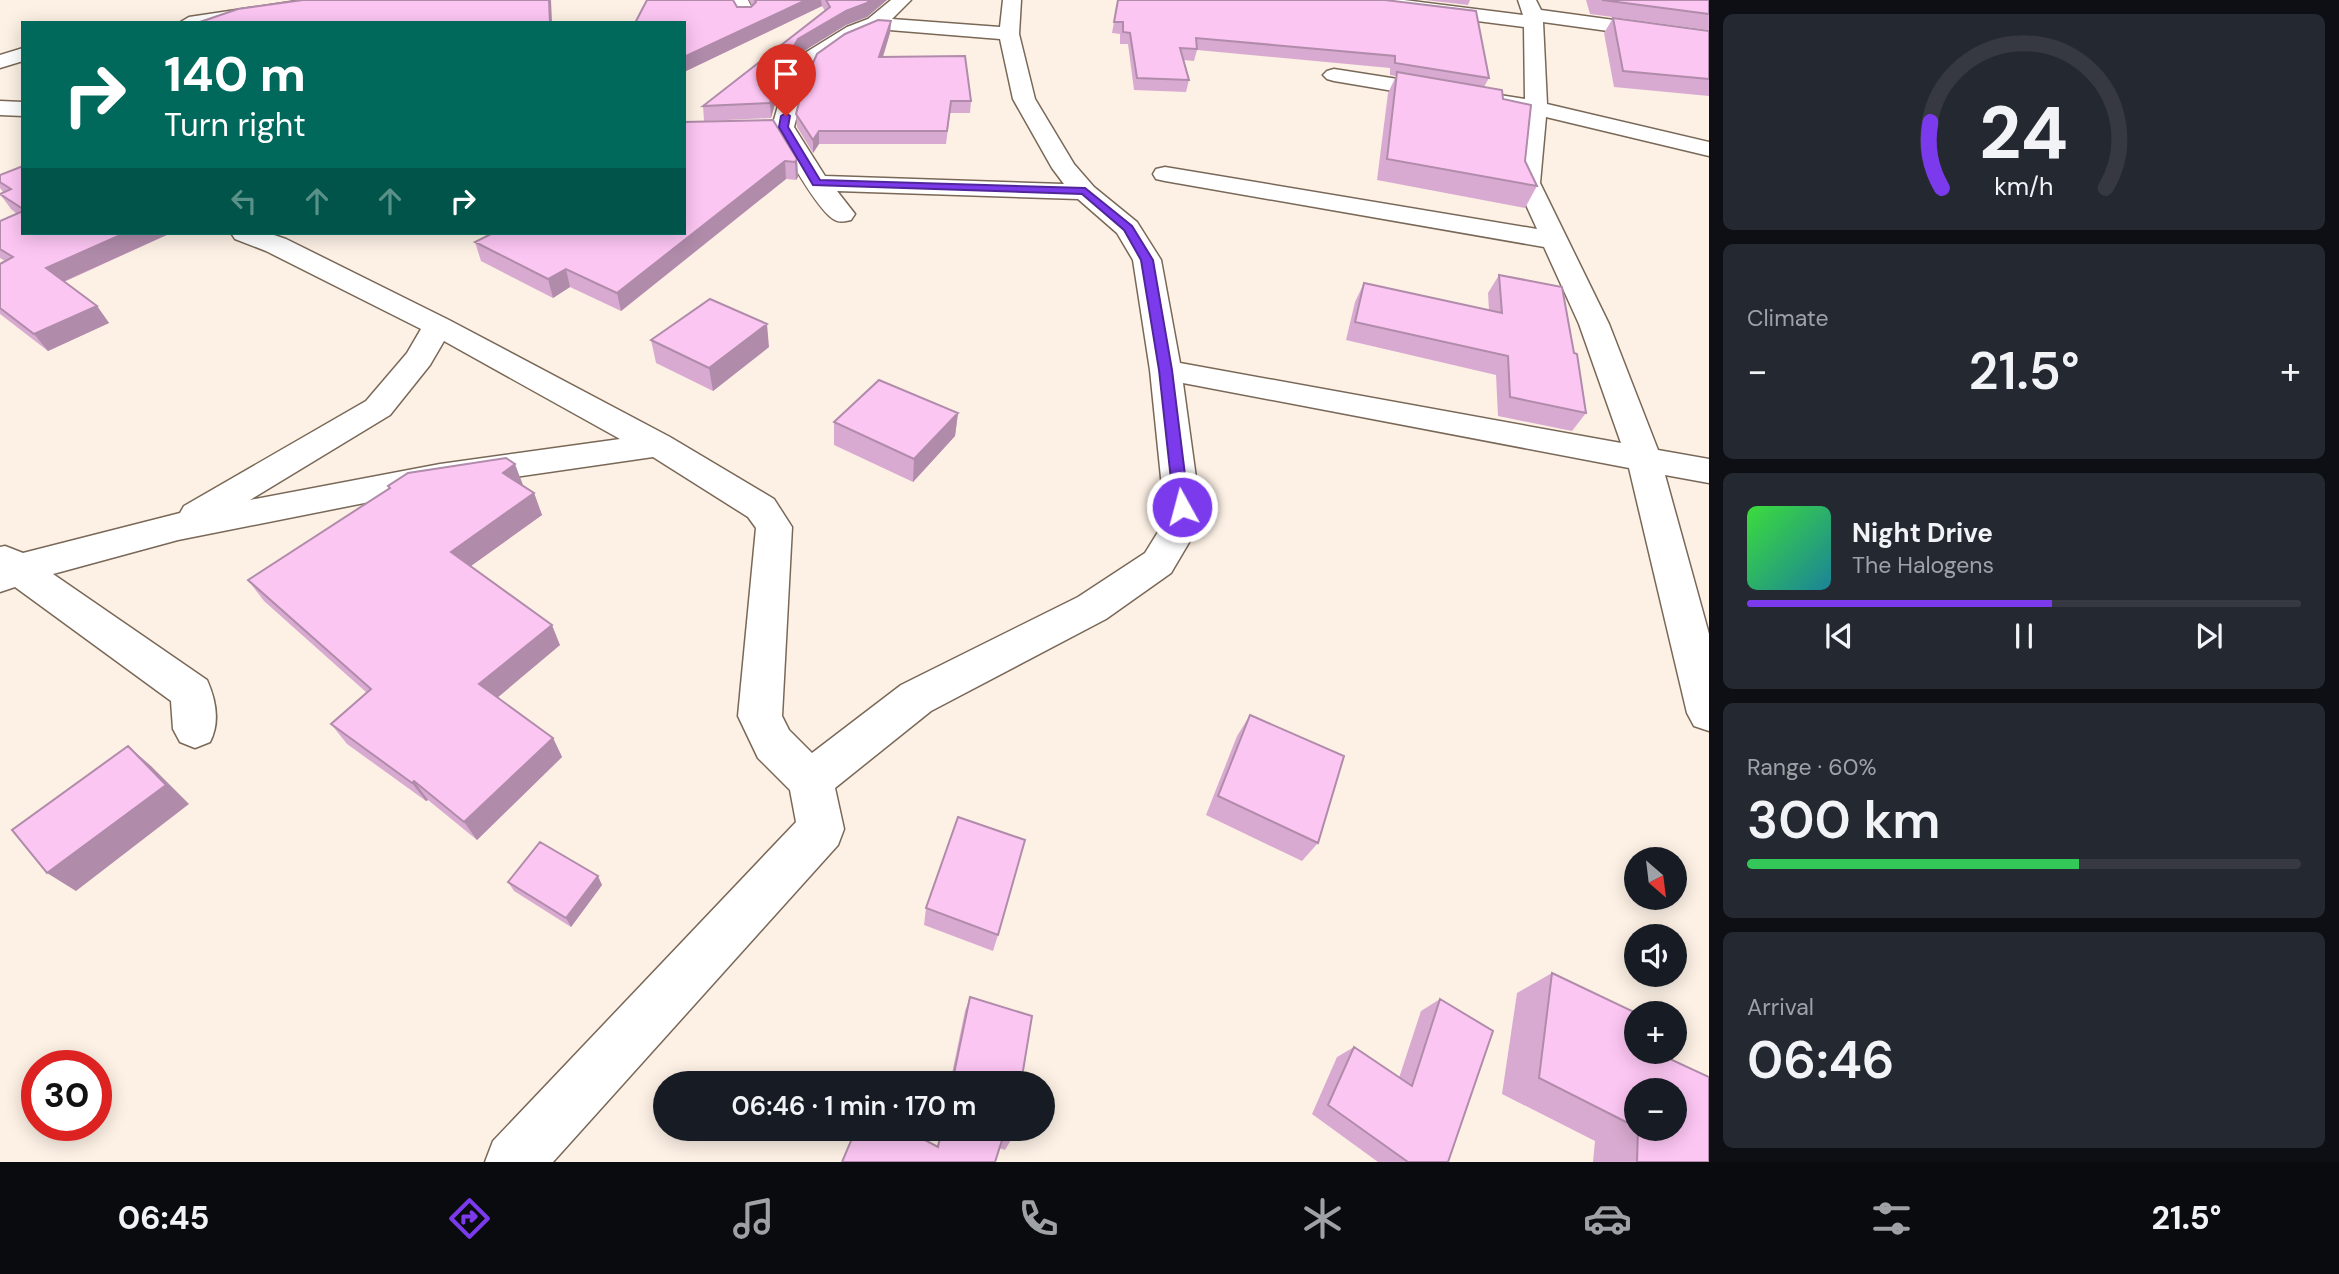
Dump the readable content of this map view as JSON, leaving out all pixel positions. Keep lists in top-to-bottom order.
{
  "north": "bottom right",
  "page": {
    "turn": ["140 m", "Turn right"],
    "tile": [
      "Climate",
      ["Range · 60%", "300 km"],
      ["Arrival", "06:46"]
    ],
    "heat": ["−", "21.5°", "+"],
    "song": ["Night Drive", "The Halogens"],
    "map_buttons": ["+", "−"],
    "limit": "30",
    "trip": "06:46 · 1 min · 170 m",
    "tabs": ["06:45", "21.5°"],
    "gauge": ["24", "km/h"]
  }
}
